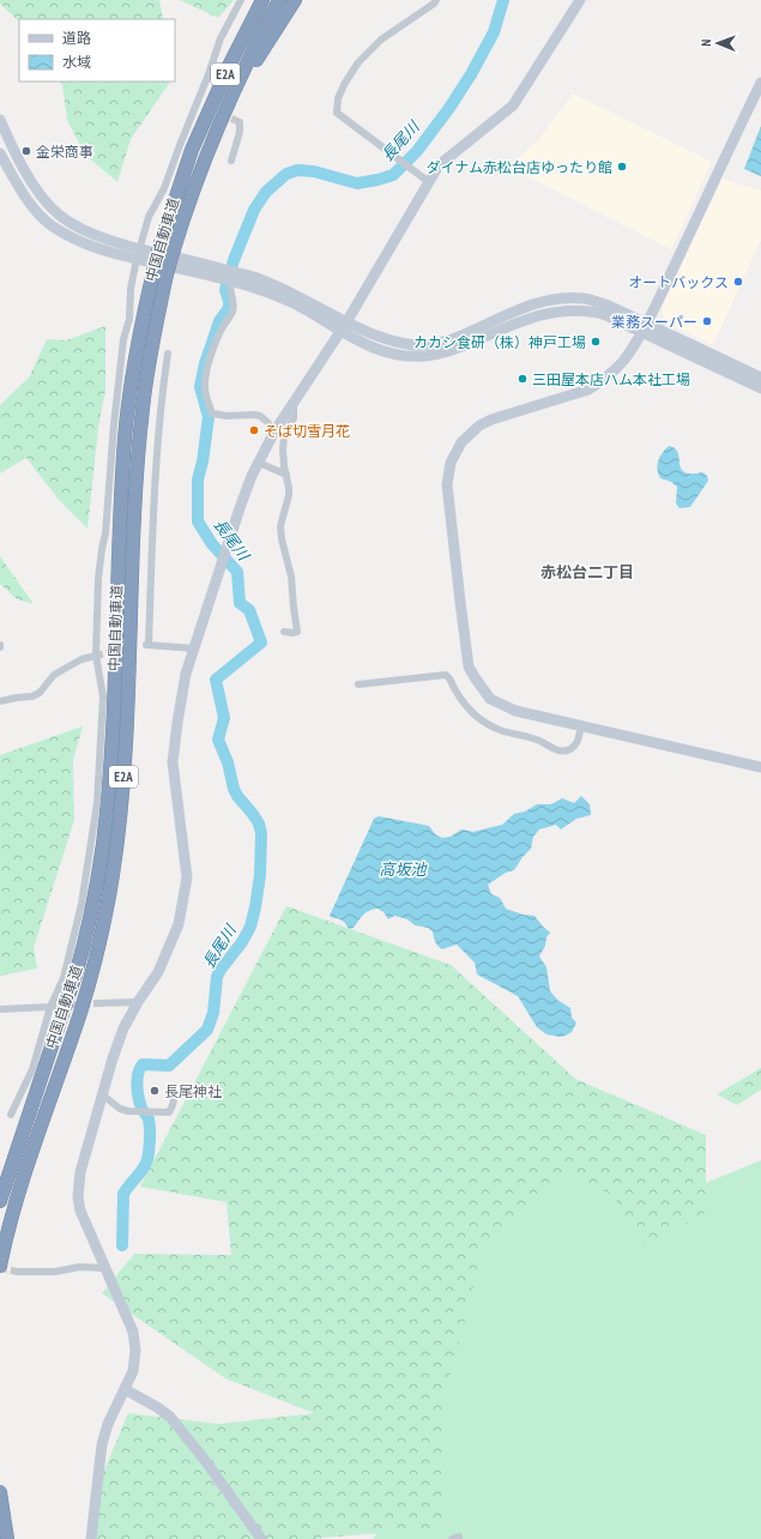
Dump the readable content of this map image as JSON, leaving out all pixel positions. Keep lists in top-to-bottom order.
{
  "streets": {
    "highway": ["E2A", "中国自動車道"]
  },
  "districts": ["赤松台二丁目"],
  "water": ["長尾川", "高坂池"],
  "places": [
    "金栄商事",
    "ダイナム赤松台店ゆったり館",
    "オートバックス",
    "業務スーパー",
    "カカシ食研（株）神戸工場",
    "三田屋本店ハム本社工場",
    "そば切雪月花",
    "長尾神社"
  ],
  "legend": ["道路", "水域"],
  "north": "left"
}
